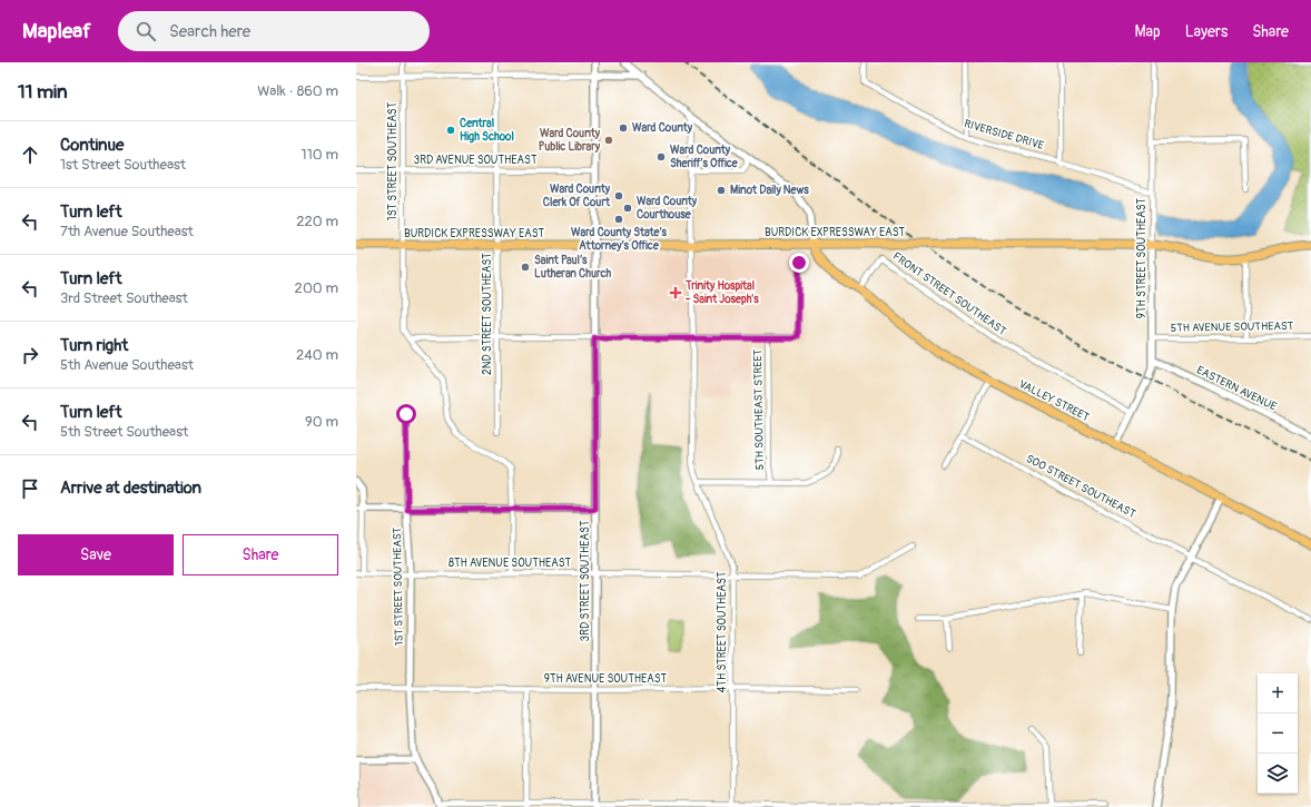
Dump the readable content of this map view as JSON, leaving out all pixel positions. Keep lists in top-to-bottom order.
{
  "streets": {
    "main road": ["BURDICK EXPRESSWAY EAST", "VALLEY STREET"],
    "street": [
      "RIVERSIDE DRIVE",
      "3RD AVENUE SOUTHEAST",
      "1ST STREET SOUTHEAST",
      "9TH STREET SOUTHEAST",
      "FRONT STREET SOUTHEAST",
      "2ND STREET SOUTHEAST",
      "5TH AVENUE SOUTHEAST",
      "EASTERN AVENUE",
      "5TH SOUTHEAST STREET",
      "SOO STREET SOUTHEAST",
      "8TH AVENUE SOUTHEAST",
      "3RD STREET SOUTHEAST",
      "4TH STREET SOUTHEAST",
      "9TH AVENUE SOUTHEAST"
    ]
  },
  "crossings": [
    ["RIVERSIDE DRIVE", "9TH STREET SOUTHEAST"],
    ["3RD AVENUE SOUTHEAST", "1ST STREET SOUTHEAST"],
    ["3RD AVENUE SOUTHEAST", "2ND STREET SOUTHEAST"],
    ["3RD AVENUE SOUTHEAST", "3RD STREET SOUTHEAST"],
    ["1ST STREET SOUTHEAST", "BURDICK EXPRESSWAY EAST"],
    ["1ST STREET SOUTHEAST", "8TH AVENUE SOUTHEAST"],
    ["1ST STREET SOUTHEAST", "9TH AVENUE SOUTHEAST"],
    ["BURDICK EXPRESSWAY EAST", "9TH STREET SOUTHEAST"],
    ["BURDICK EXPRESSWAY EAST", "2ND STREET SOUTHEAST"],
    ["BURDICK EXPRESSWAY EAST", "VALLEY STREET"],
    ["BURDICK EXPRESSWAY EAST", "3RD STREET SOUTHEAST"],
    ["BURDICK EXPRESSWAY EAST", "4TH STREET SOUTHEAST"],
    ["9TH STREET SOUTHEAST", "FRONT STREET SOUTHEAST"],
    ["9TH STREET SOUTHEAST", "5TH AVENUE SOUTHEAST"],
    ["9TH STREET SOUTHEAST", "EASTERN AVENUE"],
    ["9TH STREET SOUTHEAST", "VALLEY STREET"],
    ["FRONT STREET SOUTHEAST", "VALLEY STREET"],
    ["8TH AVENUE SOUTHEAST", "3RD STREET SOUTHEAST"],
    ["8TH AVENUE SOUTHEAST", "4TH STREET SOUTHEAST"],
    ["3RD STREET SOUTHEAST", "9TH AVENUE SOUTHEAST"],
    ["4TH STREET SOUTHEAST", "9TH AVENUE SOUTHEAST"]
  ],
  "places": {
    "other": [
      "Ward County",
      "Central High School",
      "Ward County Public Library",
      "Ward County Sheriff’s Office",
      "Minot Daily News",
      "Ward County Clerk Of Court",
      "Ward County Courthouse",
      "Ward County State’s Attorney’s Office",
      "Saint Paul’s Lutheran Church"
    ],
    "health": ["Trinity Hospital - Saint Joseph's"]
  },
  "page": {
    "header": "Mapleaf",
    "search": "Search here",
    "nav": ["Map", "Layers", "Share"],
    "heading": ["11 min", "Walk · 860 m"],
    "list": [
      ["Continue", "1st Street Southeast", "110 m"],
      ["Turn left", "7th Avenue Southeast", "220 m"],
      ["Turn left", "3rd Street Southeast", "200 m"],
      ["Turn right", "5th Avenue Southeast", "240 m"],
      ["Turn left", "5th Street Southeast", "90 m"],
      "Arrive at destination"
    ],
    "buttons": ["Save", "Share"],
    "map_buttons": ["+", "−"]
  }
}
